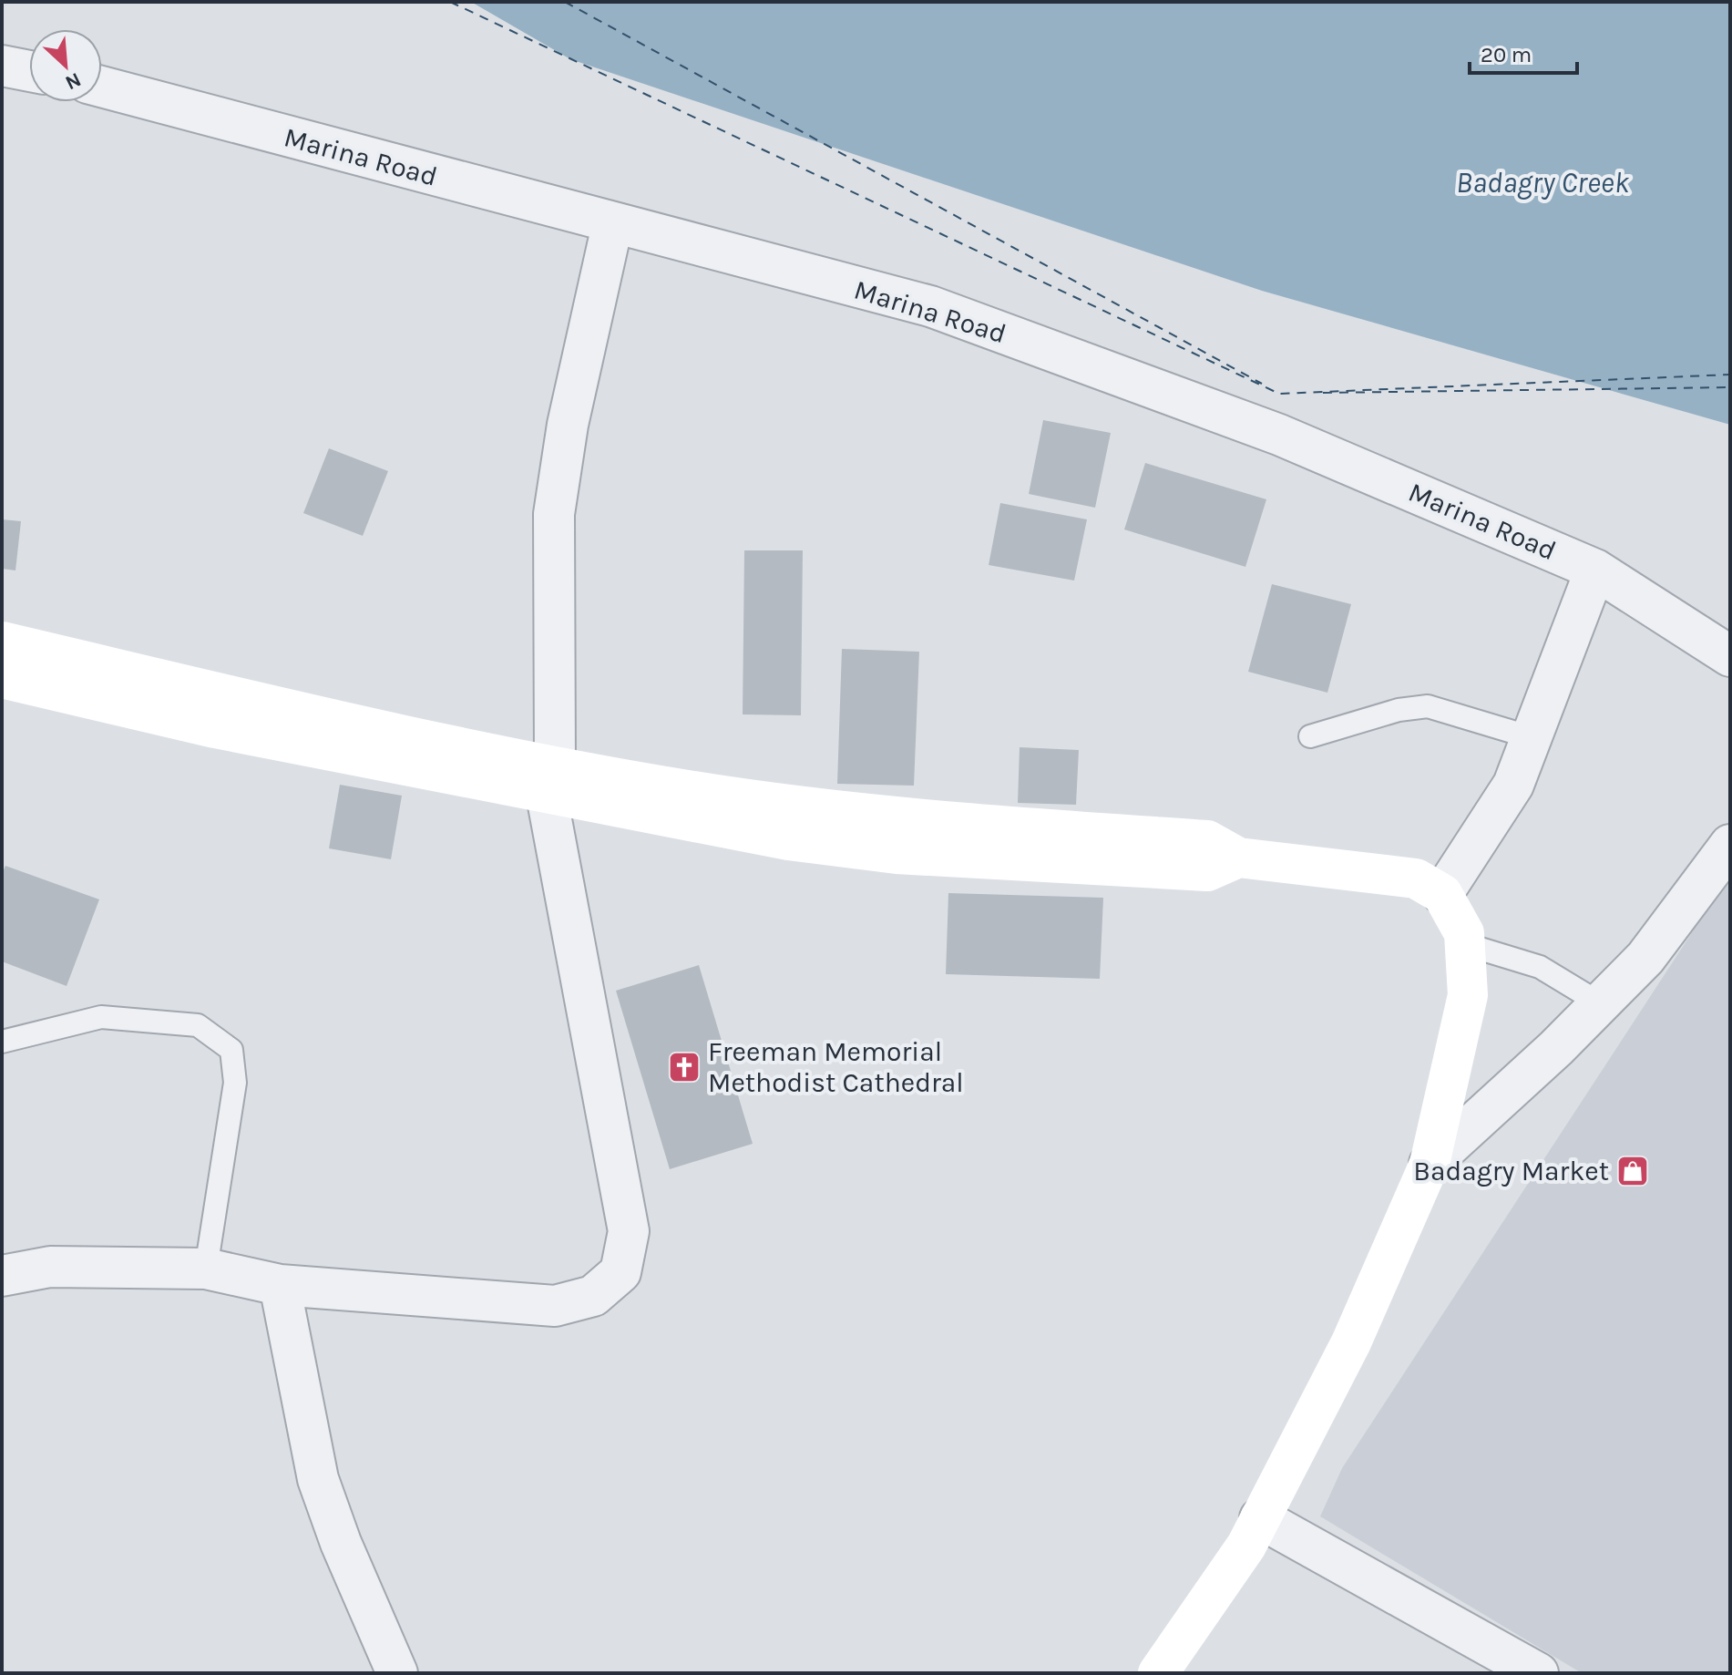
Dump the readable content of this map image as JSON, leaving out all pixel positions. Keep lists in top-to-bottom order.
{
  "streets": {
    "street": ["Marina Road"]
  },
  "water": ["Badagry Creek"],
  "places": {
    "church": ["Freeman Memorial Methodist Cathedral"],
    "shop": ["Badagry Market"]
  },
  "scale_bar": "20 m",
  "north": "bottom right"
}
